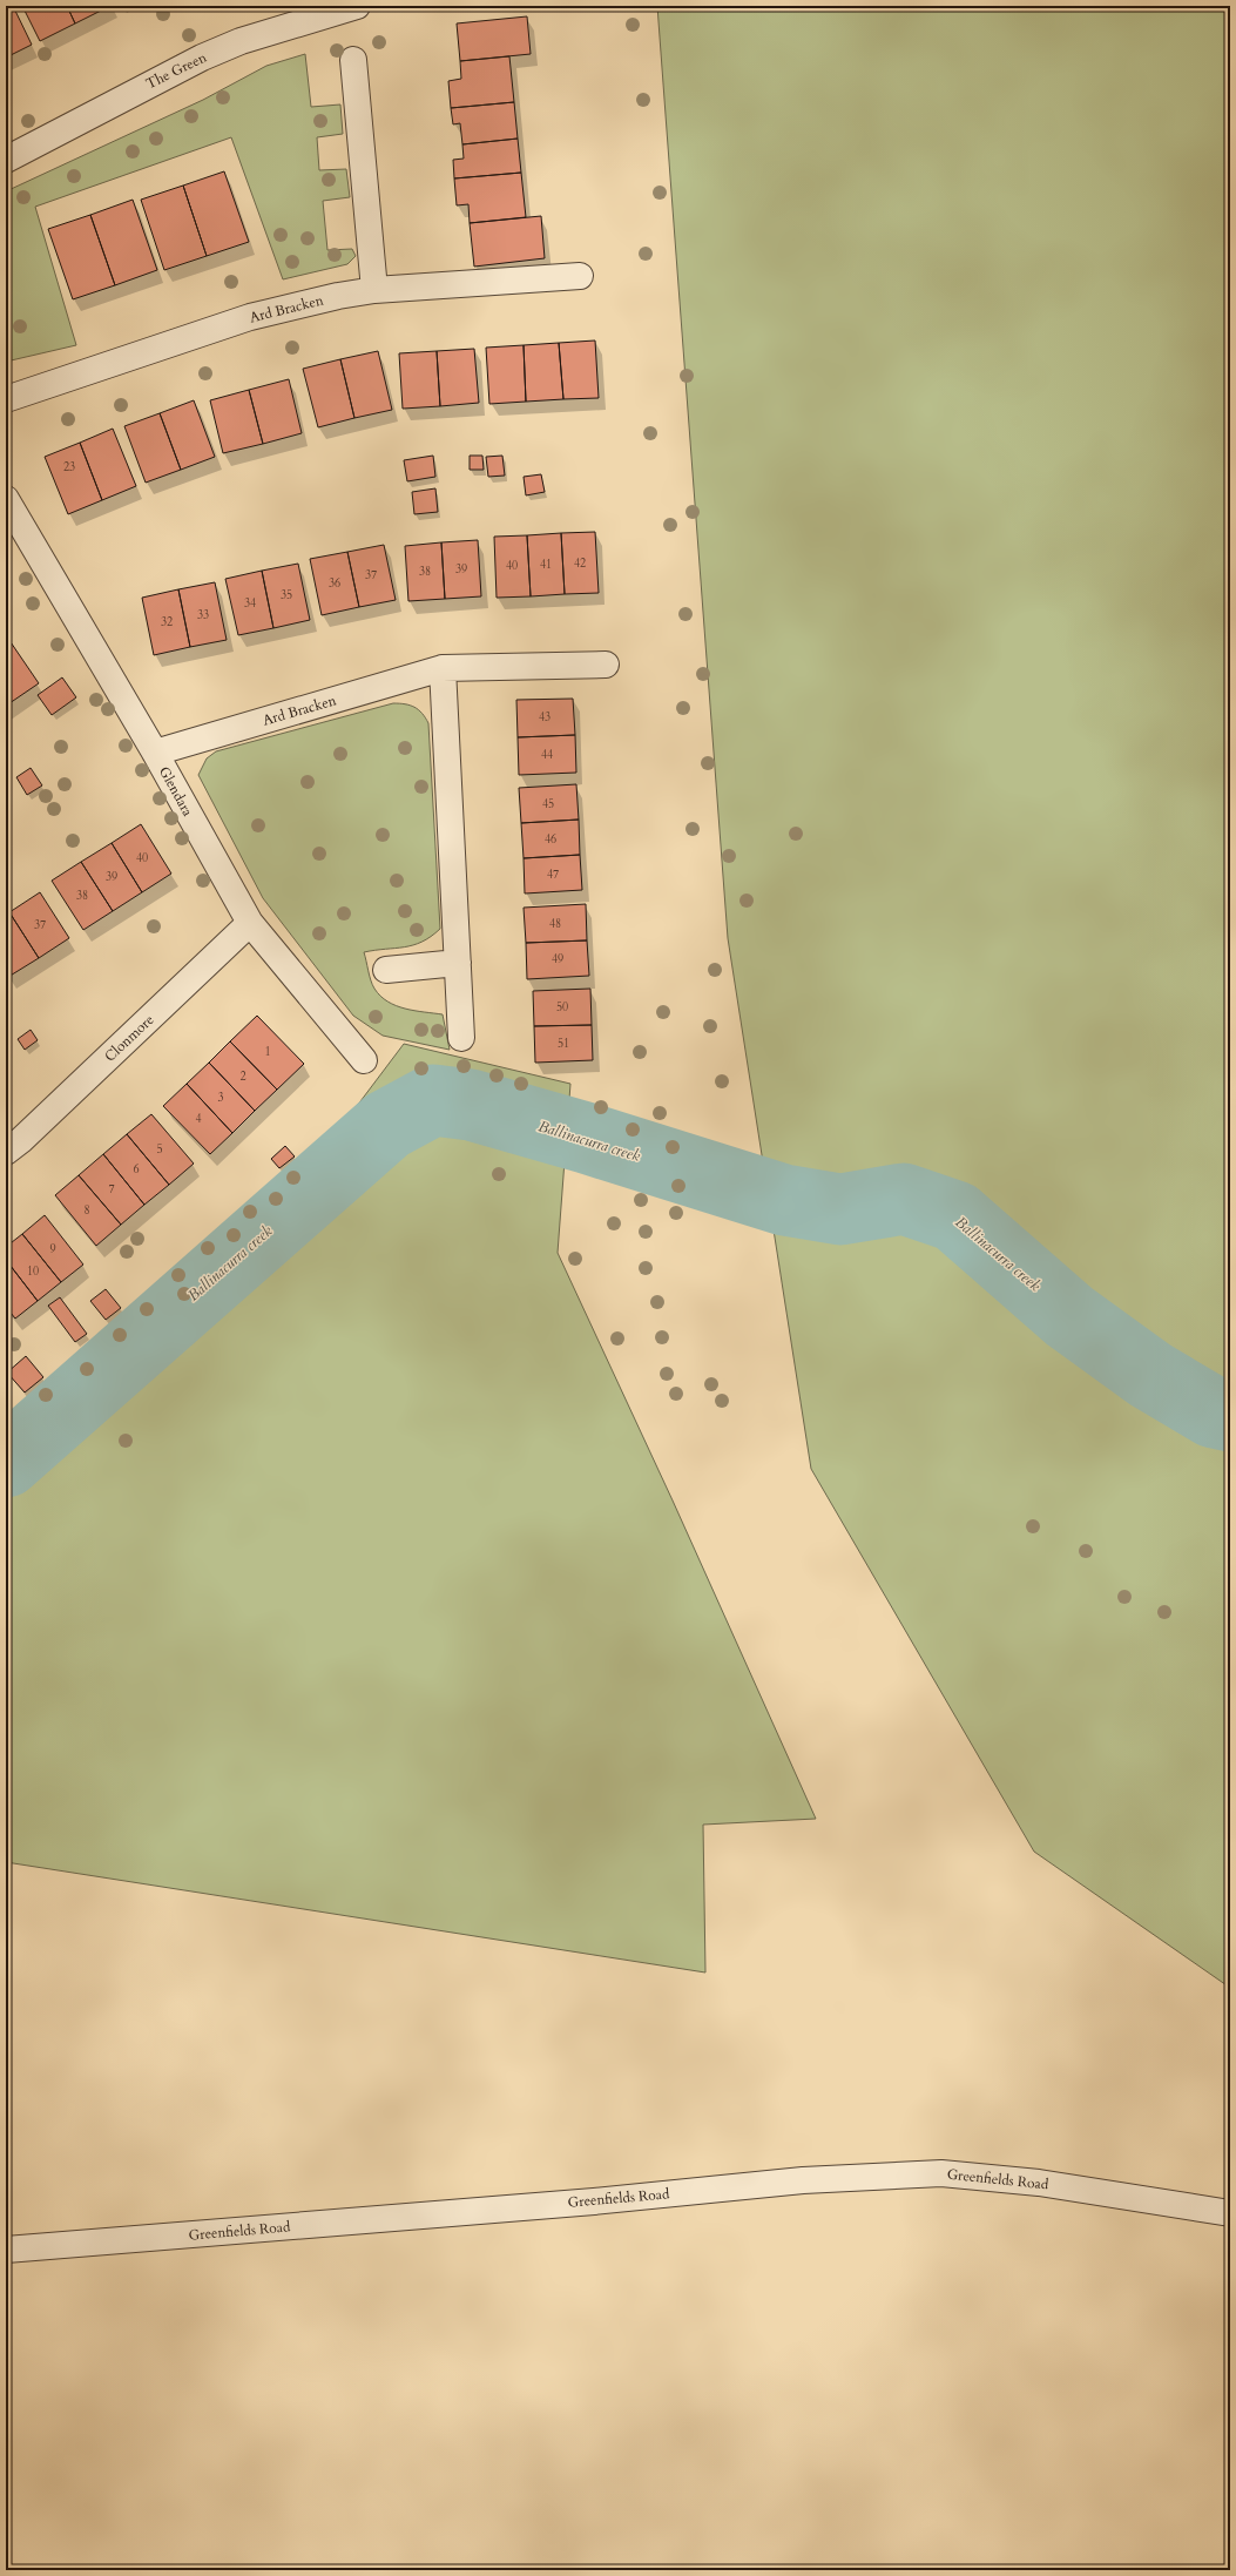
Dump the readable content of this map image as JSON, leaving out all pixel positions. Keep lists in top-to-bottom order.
{
  "streets": {
    "street": [
      "The Green",
      "Ard Bracken",
      "Glendara",
      "Clonmore",
      "Greenfields Road"
    ]
  },
  "crossings": [
    ["Ard Bracken", "Glendara"],
    ["Glendara", "Clonmore"]
  ],
  "water": ["Ballinacurra creek"],
  "house_numbers": [
    "23",
    "42",
    "41",
    "40",
    "39",
    "38",
    "37",
    "36",
    "35",
    "34",
    "33",
    "32",
    "43",
    "44",
    "45",
    "46",
    "40",
    "47",
    "39",
    "38",
    "48",
    "37",
    "49",
    "50",
    "51",
    "1",
    "2",
    "3",
    "4",
    "5",
    "6",
    "7",
    "8",
    "9",
    "10"
  ]
}
